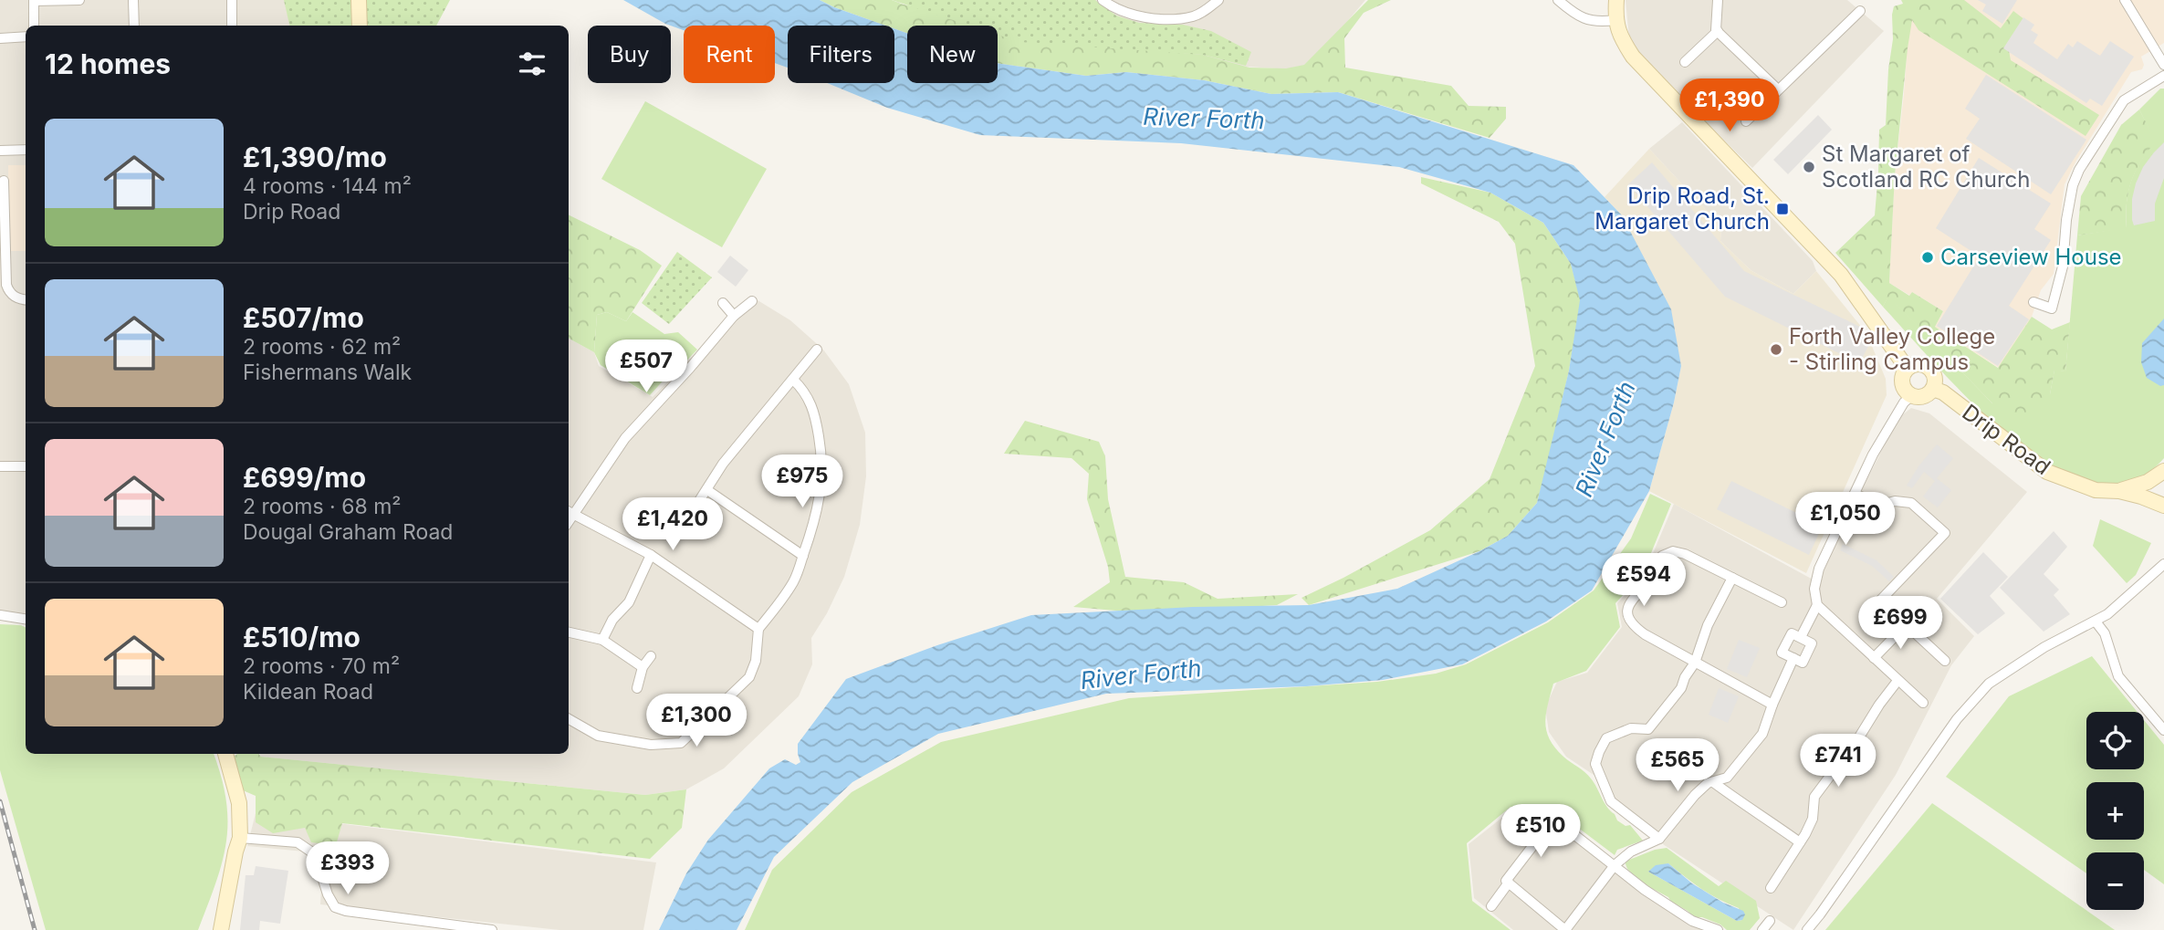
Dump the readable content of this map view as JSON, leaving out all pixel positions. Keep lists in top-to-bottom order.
{
  "streets": {
    "street": ["Drip Road"]
  },
  "water": ["River Forth"],
  "places": {
    "other": ["St Margaret of Scotland RC Church", "Carseview House", "Forth Valley College - Stirling Campus"],
    "transit": ["Drip Road, St. Margaret Church"]
  },
  "page": {
    "chip": [
      "Buy",
      "Rent",
      "Filters",
      "New"
    ],
    "heading": "12 homes",
    "price": [
      "£1,390",
      "£507",
      "£975",
      "£1,050",
      "£1,420",
      "£594",
      "£699",
      "£1,300",
      "£741",
      "£565",
      "£510",
      "£393"
    ],
    "list": [
      {
        "name": "£1,390/mo",
        "note": "4 rooms · 144 m² · Drip Road"
      },
      {
        "name": "£507/mo",
        "note": "2 rooms · 62 m² · Fishermans Walk"
      },
      {
        "name": "£699/mo",
        "note": "2 rooms · 68 m² · Dougal Graham Road"
      },
      {
        "name": "£510/mo",
        "note": "2 rooms · 70 m² · Kildean Road"
      }
    ],
    "map_buttons": ["+", "−"]
  }
}
